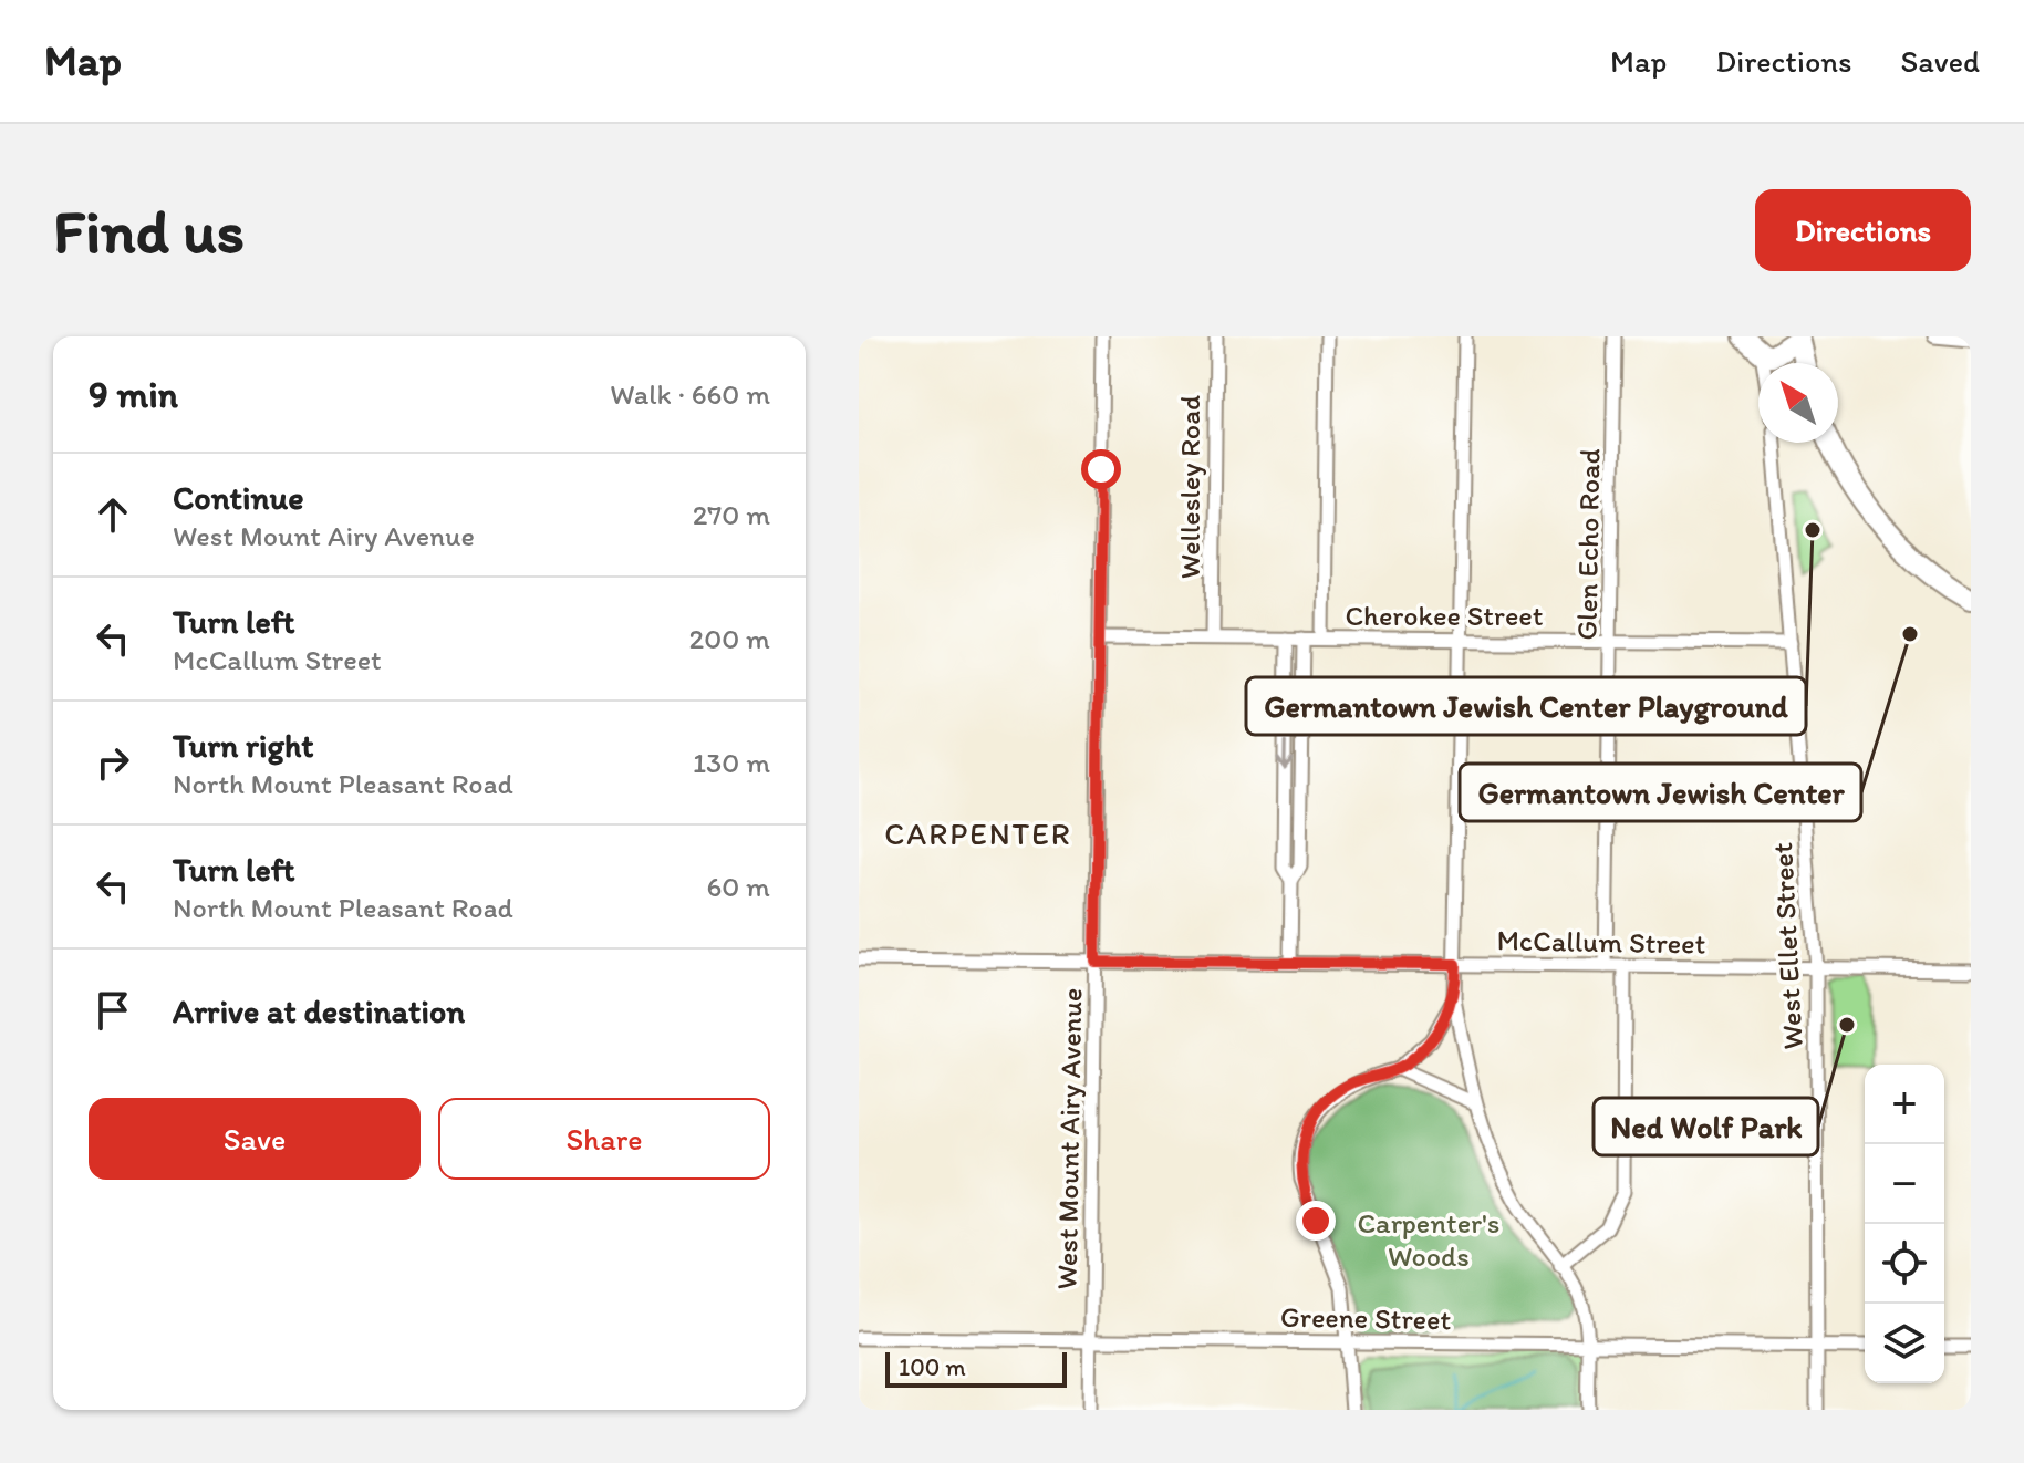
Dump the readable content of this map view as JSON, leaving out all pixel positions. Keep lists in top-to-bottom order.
{
  "streets": {
    "street": [
      "Wellesley Road",
      "Glen Echo Road",
      "Cherokee Street",
      "McCallum Street",
      "West Ellet Street",
      "West Mount Airy Avenue",
      "Greene Street"
    ]
  },
  "crossings": [
    ["Wellesley Road", "Cherokee Street"],
    ["Glen Echo Road", "Cherokee Street"],
    ["Glen Echo Road", "McCallum Street"],
    ["Cherokee Street", "West Ellet Street"],
    ["Cherokee Street", "West Mount Airy Avenue"],
    ["McCallum Street", "West Ellet Street"],
    ["McCallum Street", "West Mount Airy Avenue"],
    ["West Ellet Street", "Greene Street"],
    ["West Mount Airy Avenue", "Greene Street"]
  ],
  "districts": ["CARPENTER"],
  "parks": ["Carpenter's Woods"],
  "places": ["Germantown Jewish Center Playground", "Germantown Jewish Center", "Ned Wolf Park"],
  "scale_bar": "100 m",
  "north": "top left",
  "page": {
    "header": "Map",
    "nav": ["Map", "Directions", "Saved"],
    "buttons": [
      "Directions",
      ["Save", "Share"]
    ],
    "title": "Find us",
    "heading": ["9 min", "Walk · 660 m"],
    "list": [
      ["Continue", "West Mount Airy Avenue", "270 m"],
      ["Turn left", "McCallum Street", "200 m"],
      ["Turn right", "North Mount Pleasant Road", "130 m"],
      ["Turn left", "North Mount Pleasant Road", "60 m"],
      "Arrive at destination"
    ],
    "map_buttons": ["+", "−"],
    "scale": "100 m"
  }
}
